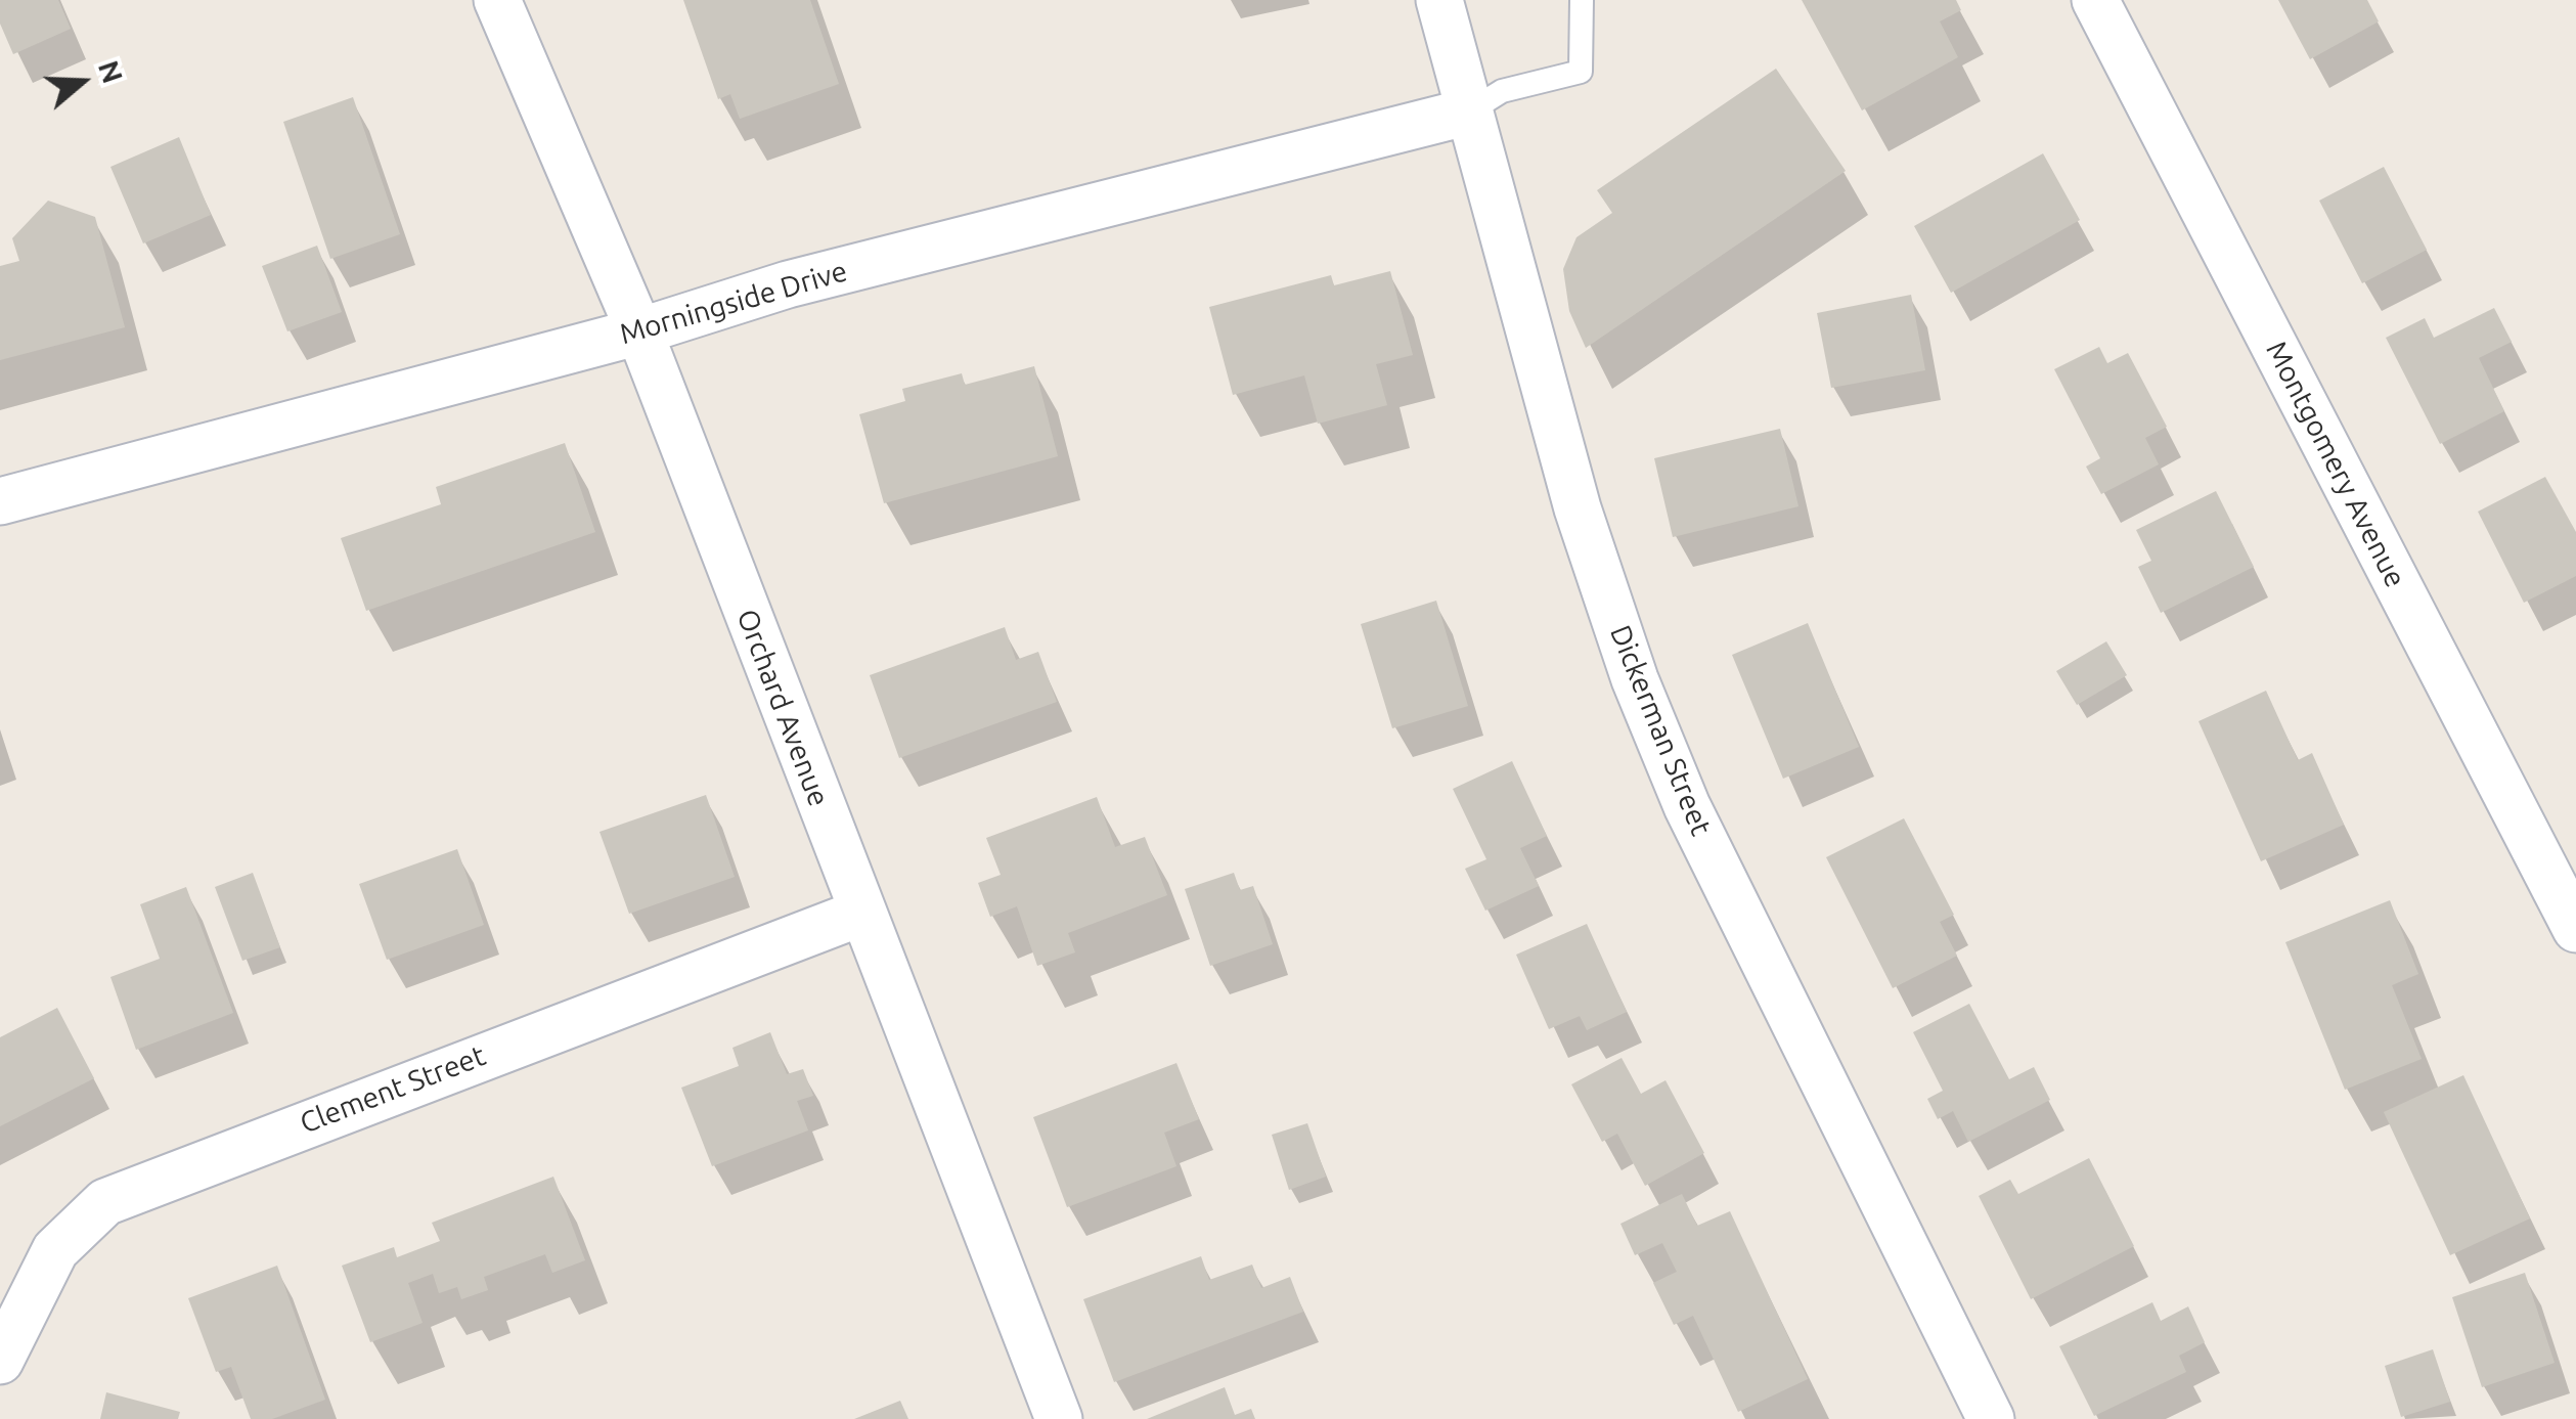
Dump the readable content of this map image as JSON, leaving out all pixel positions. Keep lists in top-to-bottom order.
{
  "streets": {
    "street": [
      "Morningside Drive",
      "Montgomery Avenue",
      "Orchard Avenue",
      "Dickerman Street",
      "Clement Street"
    ]
  },
  "crossings": [
    ["Morningside Drive", "Orchard Avenue"],
    ["Morningside Drive", "Dickerman Street"],
    ["Orchard Avenue", "Clement Street"]
  ],
  "north": "right"
}
